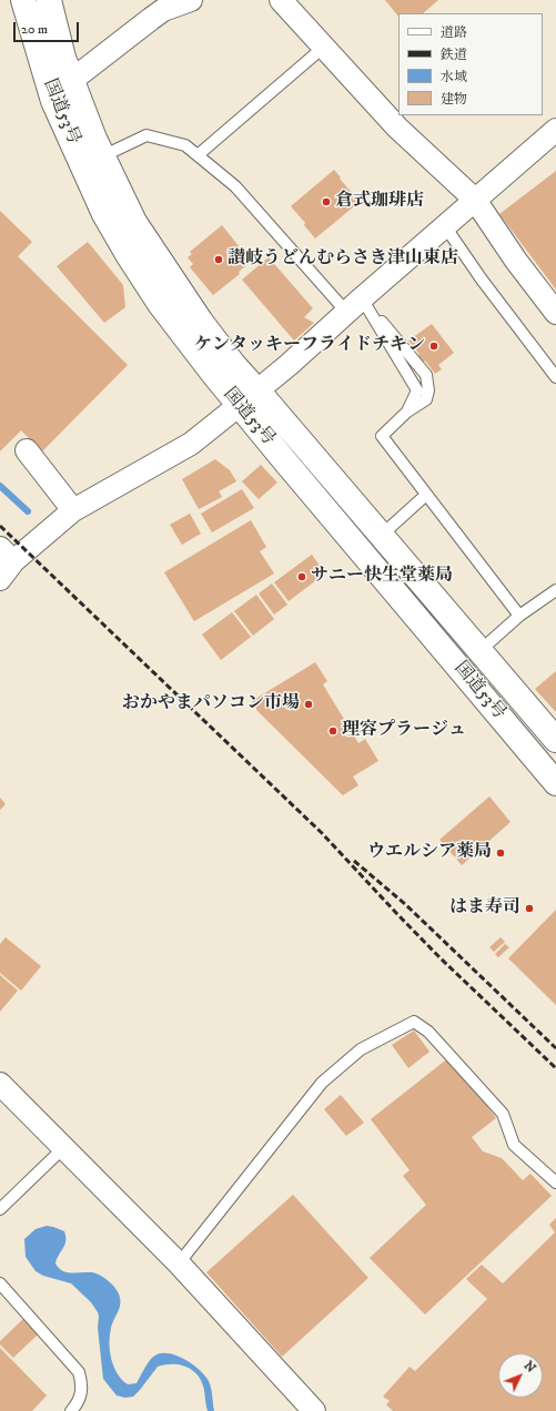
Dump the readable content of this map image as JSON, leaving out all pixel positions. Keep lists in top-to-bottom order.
{
  "streets": {
    "highway": ["国道53号"]
  },
  "places": [
    "倉式珈琲店",
    "讃岐うどんむらさき津山東店",
    "ケンタッキーフライドチキン",
    "サニー快生堂薬局",
    "おかやまパソコン市場",
    "理容プラージュ",
    "ウエルシア薬局",
    "はま寿司"
  ],
  "legend": [
    "道路",
    "鉄道",
    "水域",
    "建物"
  ],
  "scale_bar": "20 m",
  "north": "top right"
}
